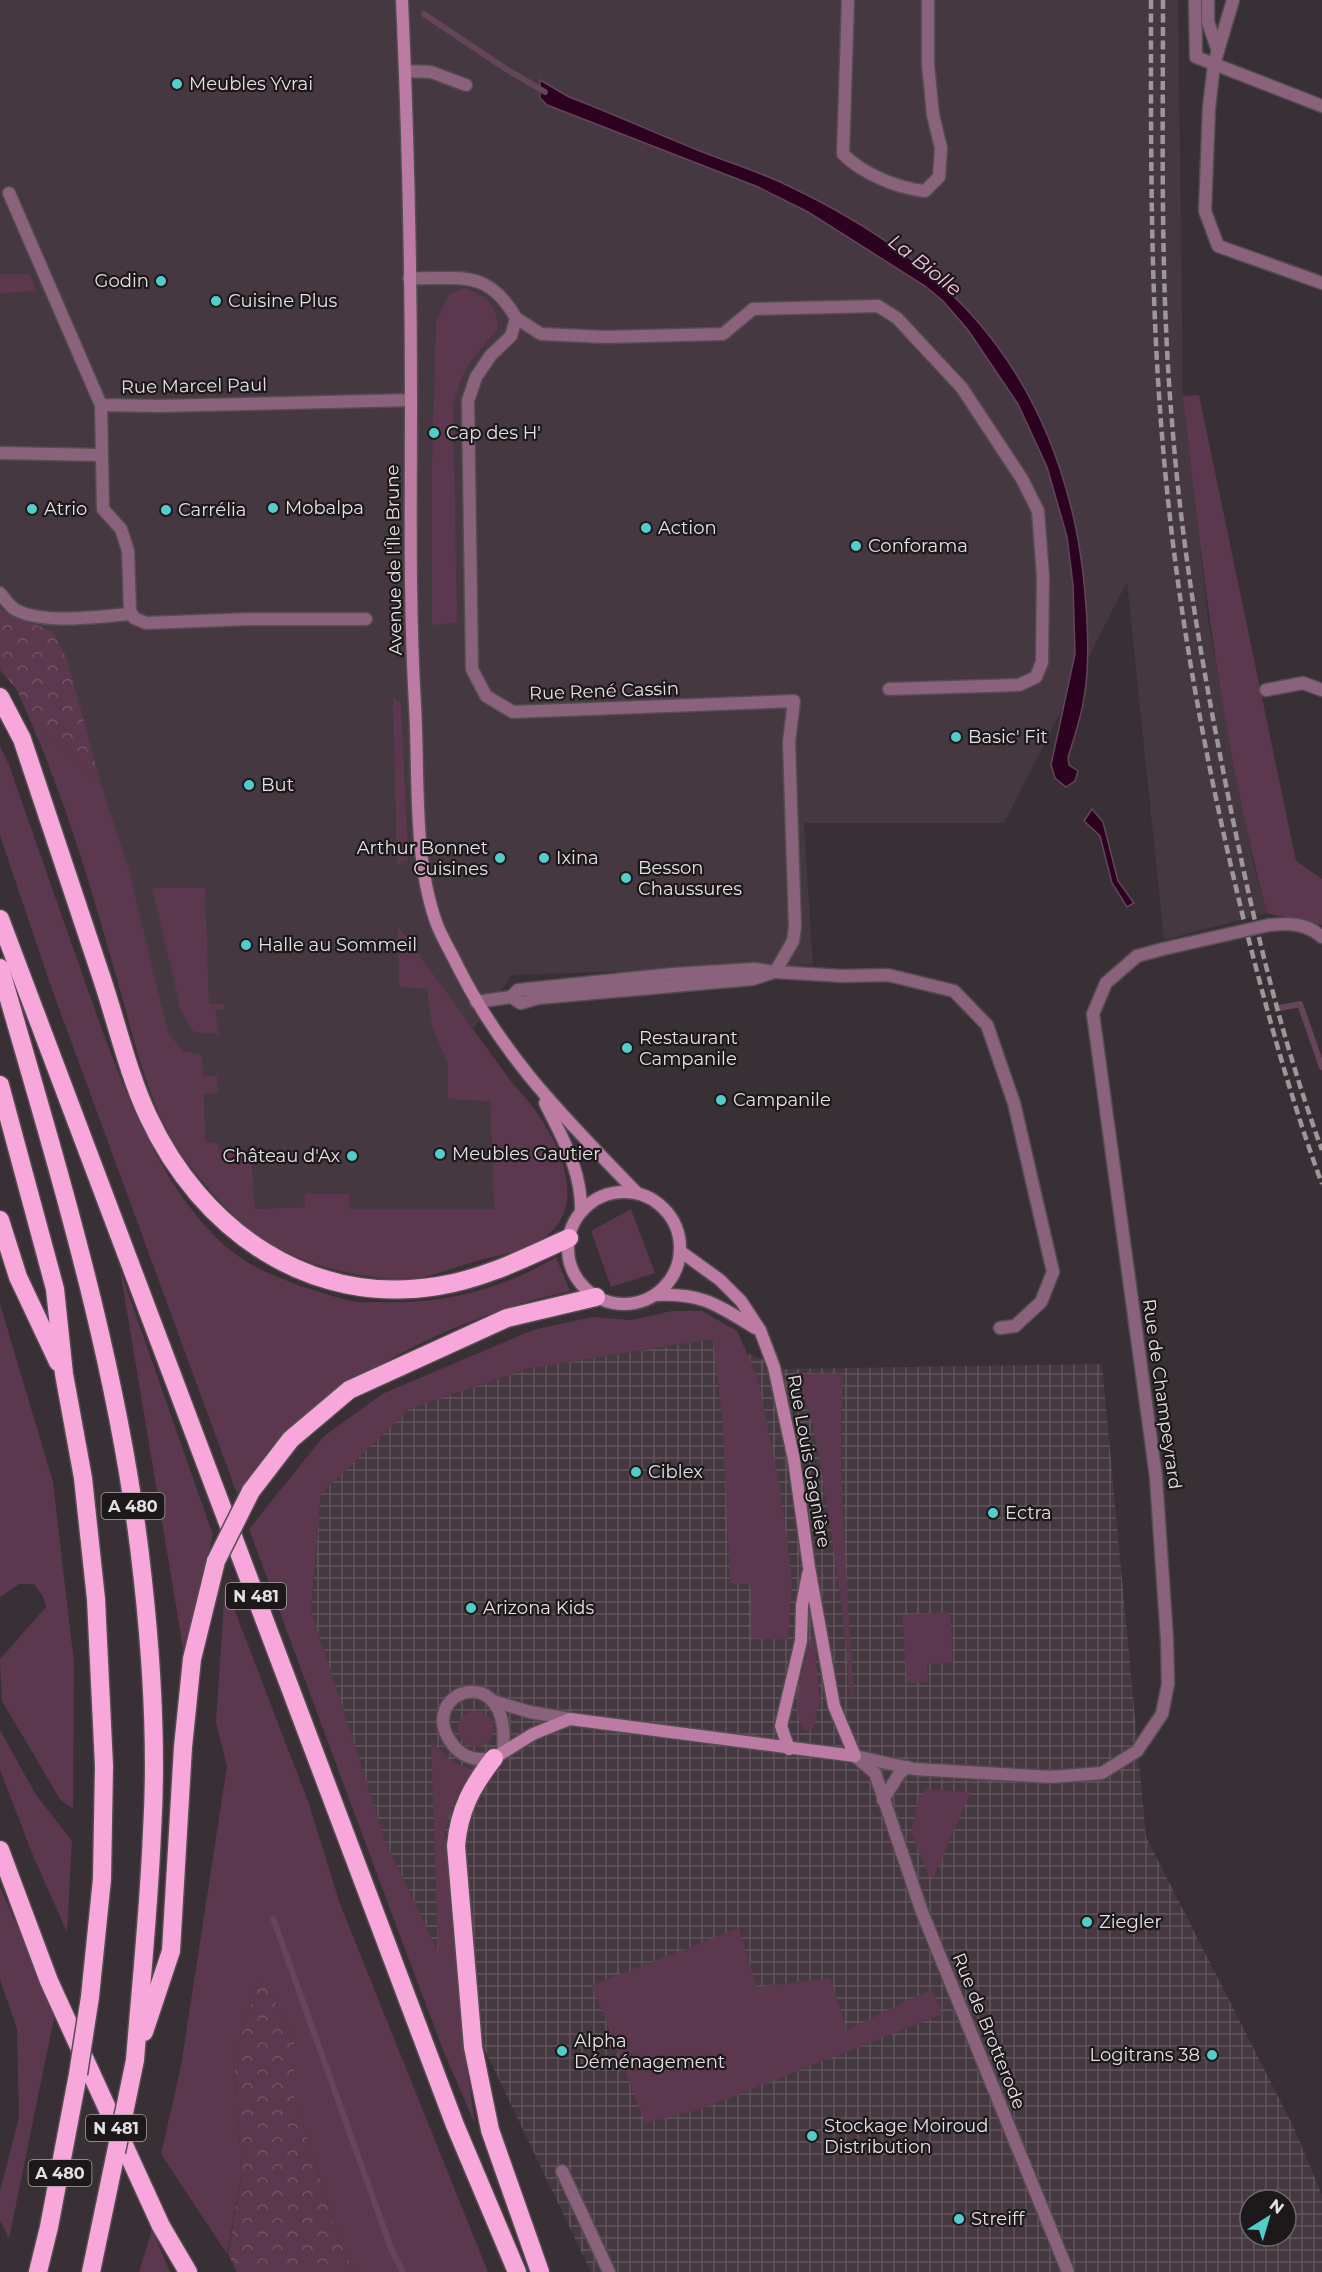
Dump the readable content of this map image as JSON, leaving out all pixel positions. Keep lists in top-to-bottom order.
{
  "streets": {
    "highway": ["A 480", "N 481"],
    "street": [
      "Rue Marcel Paul",
      "Avenue de l'Île Brune",
      "Rue René Cassin",
      "Rue de Champeyrard",
      "Rue Louis Gagnière",
      "Rue de Brotterode"
    ]
  },
  "crossings": [
    ["Rue Marcel Paul", "Avenue de l'Île Brune"],
    ["Avenue de l'Île Brune", "Rue Louis Gagnière"],
    ["Rue de Champeyrard", "Rue Louis Gagnière"],
    ["Rue de Champeyrard", "Rue de Brotterode"],
    ["Rue Louis Gagnière", "Rue de Brotterode"]
  ],
  "water": ["La Biolle"],
  "places": [
    "Meubles Yvrai",
    "Godin",
    "Cuisine Plus",
    "Cap des H'",
    "Mobalpa",
    "Atrio",
    "Carrélia",
    "Action",
    "Conforama",
    "Basic' Fit",
    "But",
    "Arthur Bonnet Cuisines",
    "Ixina",
    "Besson Chaussures",
    "Halle au Sommeil",
    "Restaurant Campanile",
    "Campanile",
    "Meubles Gautier",
    "Château d'Ax",
    "Ciblex",
    "Ectra",
    "Arizona Kids",
    "Ziegler",
    "Alpha Déménagement",
    "Logitrans 38",
    "Stockage Moiroud Distribution",
    "Streiff"
  ],
  "north": "top right"
}
